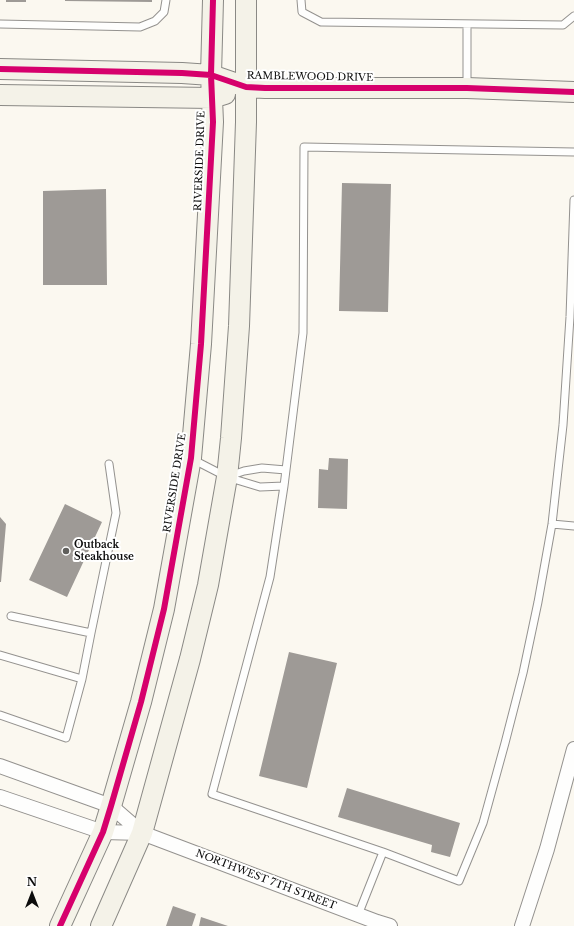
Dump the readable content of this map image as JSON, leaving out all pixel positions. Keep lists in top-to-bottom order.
{
  "streets": {
    "street": ["RAMBLEWOOD DRIVE", "RIVERSIDE DRIVE", "NORTHWEST 7TH STREET"]
  },
  "crossings": [
    ["RAMBLEWOOD DRIVE", "RIVERSIDE DRIVE"],
    ["RIVERSIDE DRIVE", "NORTHWEST 7TH STREET"]
  ],
  "places": ["Outback Steakhouse"],
  "north": "top"
}
